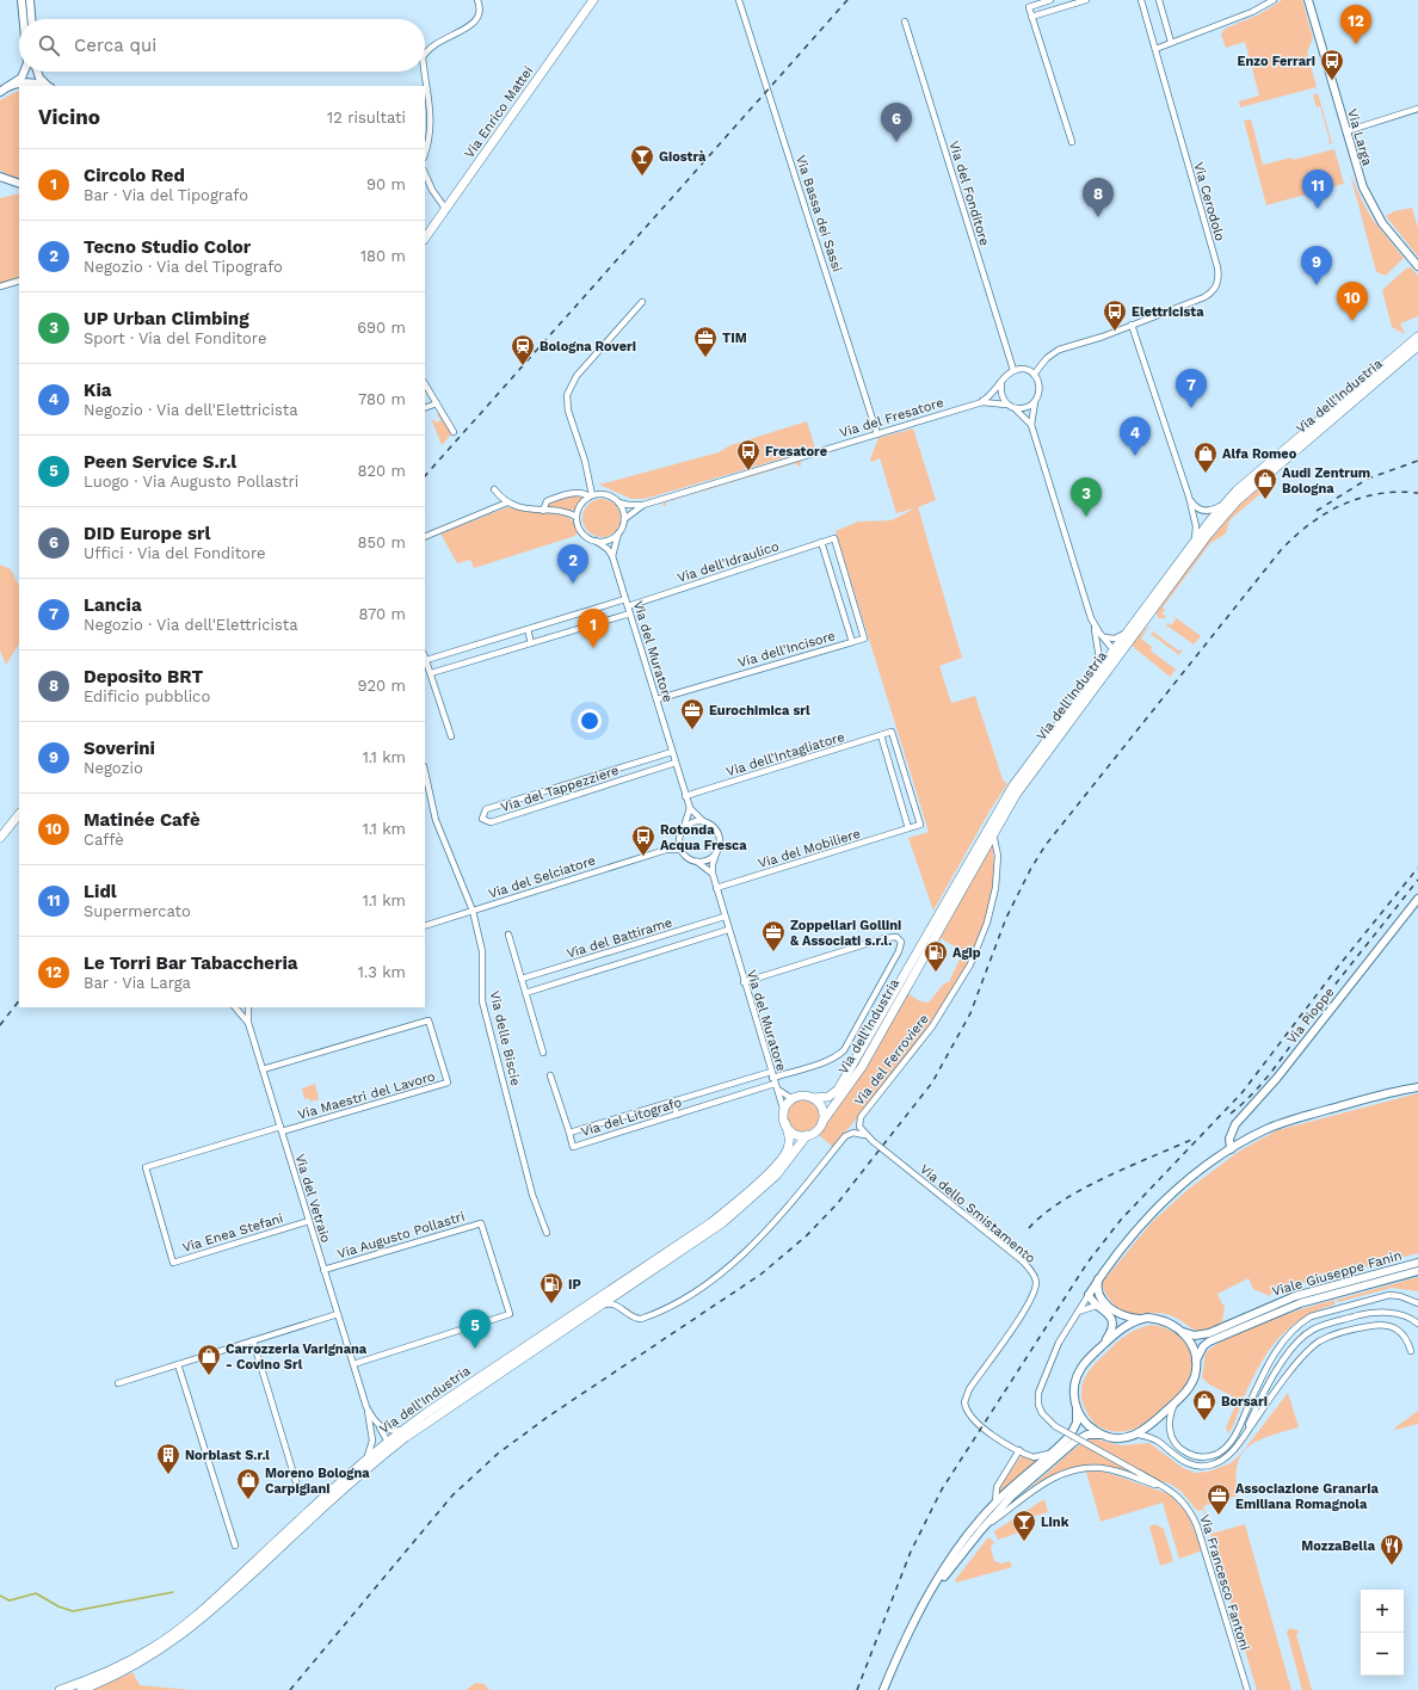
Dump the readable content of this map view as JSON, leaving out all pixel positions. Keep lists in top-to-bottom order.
{
  "streets": {
    "main road": [
      "Via Enrico Mattei",
      "Via Larga",
      "Via dell'Industria",
      "Via Pioppe",
      "Viale Giuseppe Fanin"
    ],
    "street": [
      "Via del Fonditore",
      "Via Cerodolo",
      "Via Bassa dei Sassi",
      "Via del Fresatore",
      "Via dell'Idraulico",
      "Via dell'Incisore",
      "Via del Muratore",
      "Via dell'Intagliatore",
      "Via del Tappezziere",
      "Via del Mobiliere",
      "Via del Selciatore",
      "Via del Battirame",
      "Via delle Biscie",
      "Via del Ferroviere",
      "Via Maestri del Lavoro",
      "Via del Litografo",
      "Via del Vetraio",
      "Via dello Smistamento",
      "Via Enea Stefani",
      "Via Augusto Pollastri",
      "Via Francesco Fantoni"
    ]
  },
  "crossings": [
    ["Via del Fonditore", "Via Cerodolo"],
    ["Via del Fonditore", "Via del Fresatore"],
    ["Via Cerodolo", "Via del Fresatore"],
    ["Via Bassa dei Sassi", "Via del Fresatore"],
    ["Via dell'Industria", "Via del Muratore"],
    ["Via dell'Industria", "Via del Ferroviere"],
    ["Via dell'Industria", "Via del Vetraio"],
    ["Via dell'Idraulico", "Via dell'Incisore"],
    ["Via dell'Idraulico", "Via del Muratore"],
    ["Via dell'Incisore", "Via del Muratore"],
    ["Via del Muratore", "Via dell'Intagliatore"],
    ["Via del Muratore", "Via del Tappezziere"],
    ["Via del Muratore", "Via del Mobiliere"],
    ["Via del Muratore", "Via del Selciatore"],
    ["Via del Muratore", "Via del Battirame"],
    ["Via del Muratore", "Via del Litografo"],
    ["Via dell'Intagliatore", "Via del Mobiliere"],
    ["Via del Selciatore", "Via delle Biscie"],
    ["Via del Ferroviere", "Via dello Smistamento"],
    ["Via Maestri del Lavoro", "Via del Vetraio"],
    ["Via Maestri del Lavoro", "Via Enea Stefani"],
    ["Via del Vetraio", "Via Enea Stefani"],
    ["Via del Vetraio", "Via Augusto Pollastri"]
  ],
  "places": {
    "bus stop": [
      "Enzo Ferrari",
      "Elettricista",
      "Fresatore",
      "Rotonda Acqua Fresca"
    ],
    "bar": ["Giostrà", "Link"],
    "office": [
      "TIM",
      "Eurochimica srl",
      "Zoppellari Gollini & Associati s.r.l.",
      "Associazione Granaria Emiliana Romagnola"
    ],
    "station": ["Bologna Roveri"],
    "shop": [
      "Alfa Romeo",
      "Audi Zentrum Bologna",
      "Carrozzeria Varignana - Covino Srl",
      "Borsari",
      "Moreno Bologna Carpigiani"
    ],
    "fuel station": ["Agip", "IP"],
    "building": ["Norblast S.r.l"],
    "restaurant": ["MozzaBella"]
  },
  "page": {
    "pins": [
      "12",
      "6",
      "11",
      "8",
      "9",
      "10",
      "7",
      "4",
      "3",
      "2",
      "1",
      "5"
    ],
    "search": "Cerca qui",
    "heading": ["Vicino", "12 risultati"],
    "list": [
      {
        "mark": "1",
        "name": "Circolo Red",
        "note": "Bar · Via del Tipografo",
        "value": "90 m"
      },
      {
        "mark": "2",
        "name": "Tecno Studio Color",
        "note": "Negozio · Via del Tipografo",
        "value": "180 m"
      },
      {
        "mark": "3",
        "name": "UP Urban Climbing",
        "note": "Sport · Via del Fonditore",
        "value": "690 m"
      },
      {
        "mark": "4",
        "name": "Kia",
        "note": "Negozio · Via dell'Elettricista",
        "value": "780 m"
      },
      {
        "mark": "5",
        "name": "Peen Service S.r.l",
        "note": "Luogo · Via Augusto Pollastri",
        "value": "820 m"
      },
      {
        "mark": "6",
        "name": "DID Europe srl",
        "note": "Uffici · Via del Fonditore",
        "value": "850 m"
      },
      {
        "mark": "7",
        "name": "Lancia",
        "note": "Negozio · Via dell'Elettricista",
        "value": "870 m"
      },
      {
        "mark": "8",
        "name": "Deposito BRT",
        "note": "Edificio pubblico",
        "value": "920 m"
      },
      {
        "mark": "9",
        "name": "Soverini",
        "note": "Negozio",
        "value": "1.1 km"
      },
      {
        "mark": "10",
        "name": "Matinée Cafè",
        "note": "Caffè",
        "value": "1.1 km"
      },
      {
        "mark": "11",
        "name": "Lidl",
        "note": "Supermercato",
        "value": "1.1 km"
      },
      {
        "mark": "12",
        "name": "Le Torri Bar Tabaccheria",
        "note": "Bar · Via Larga",
        "value": "1.3 km"
      }
    ],
    "map_buttons": ["+", "−"]
  }
}
